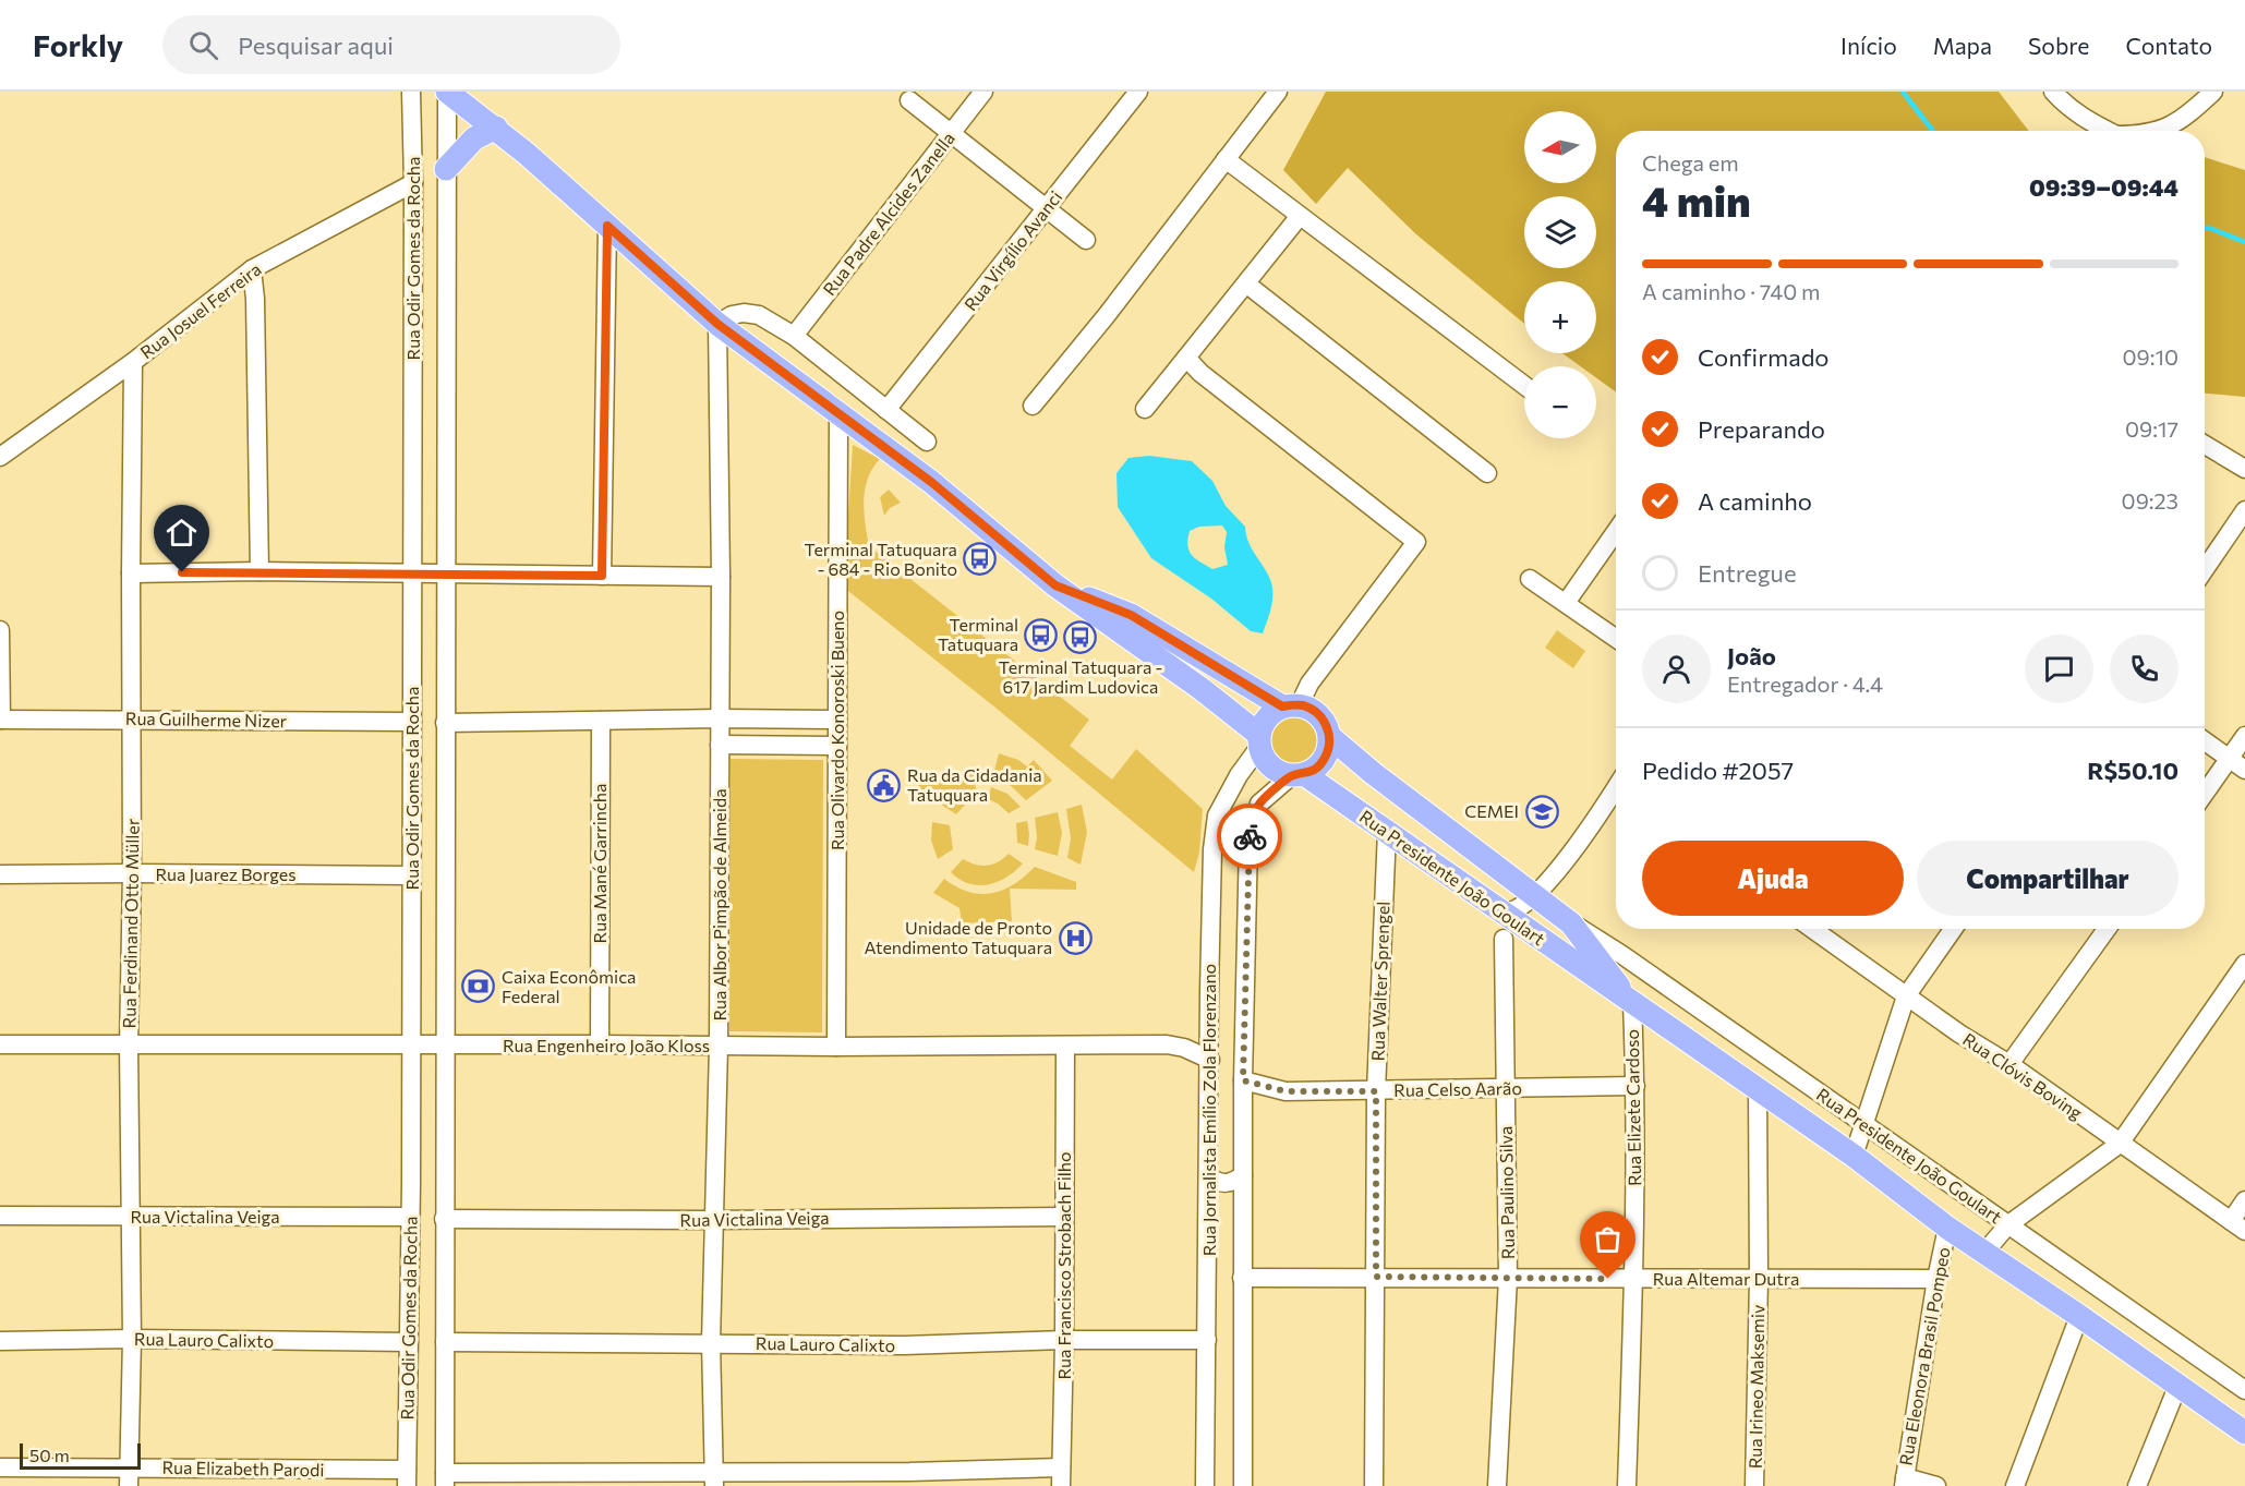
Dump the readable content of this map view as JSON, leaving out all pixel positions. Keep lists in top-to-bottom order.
{
  "streets": {
    "main road": ["Rua Presidente João Goulart"],
    "street": [
      "Rua Padre Alcides Zanella",
      "Rua Virgílio Avanci",
      "Rua Odir Gomes da Rocha",
      "Rua Josuel Ferreira",
      "Rua Guilherme Nizer",
      "Rua Olivardo Konoroski Bueno",
      "Rua Mané Garrincha",
      "Rua Juarez Borges",
      "Rua Albor Pimpão de Almeida",
      "Rua Ferdinand Otto Müller",
      "Rua Walter Sprengel",
      "Rua Engenheiro João Kloss",
      "Rua Clóvis Boving",
      "Rua Celso Aarão",
      "Rua Elizete Cardoso",
      "Rua Jornalista Emílio Zola Florenzano",
      "Rua Paulino Silva",
      "Rua Victalina Veiga",
      "Rua Francisco Strobach Filho",
      "Rua Altemar Dutra",
      "Rua Lauro Calixto",
      "Rua Eleonora Brasil Pompeo",
      "Rua Irineo Maksemiv",
      "Rua Elizabeth Parodi"
    ]
  },
  "crossings": [
    ["Rua Odir Gomes da Rocha", "Rua Josuel Ferreira"],
    ["Rua Odir Gomes da Rocha", "Rua Guilherme Nizer"],
    ["Rua Odir Gomes da Rocha", "Rua Juarez Borges"],
    ["Rua Odir Gomes da Rocha", "Rua Presidente João Goulart"],
    ["Rua Odir Gomes da Rocha", "Rua Engenheiro João Kloss"],
    ["Rua Odir Gomes da Rocha", "Rua Victalina Veiga"],
    ["Rua Odir Gomes da Rocha", "Rua Lauro Calixto"],
    ["Rua Odir Gomes da Rocha", "Rua Elizabeth Parodi"],
    ["Rua Josuel Ferreira", "Rua Ferdinand Otto Müller"],
    ["Rua Guilherme Nizer", "Rua Ferdinand Otto Müller"],
    ["Rua Olivardo Konoroski Bueno", "Rua Presidente João Goulart"],
    ["Rua Olivardo Konoroski Bueno", "Rua Engenheiro João Kloss"],
    ["Rua Mané Garrincha", "Rua Engenheiro João Kloss"],
    ["Rua Juarez Borges", "Rua Ferdinand Otto Müller"],
    ["Rua Presidente João Goulart", "Rua Albor Pimpão de Almeida"],
    ["Rua Presidente João Goulart", "Rua Walter Sprengel"],
    ["Rua Presidente João Goulart", "Rua Elizete Cardoso"],
    ["Rua Presidente João Goulart", "Rua Jornalista Emílio Zola Florenzano"],
    ["Rua Presidente João Goulart", "Rua Eleonora Brasil Pompeo"],
    ["Rua Presidente João Goulart", "Rua Irineo Maksemiv"],
    ["Rua Albor Pimpão de Almeida", "Rua Engenheiro João Kloss"],
    ["Rua Albor Pimpão de Almeida", "Rua Victalina Veiga"],
    ["Rua Albor Pimpão de Almeida", "Rua Lauro Calixto"],
    ["Rua Ferdinand Otto Müller", "Rua Engenheiro João Kloss"],
    ["Rua Ferdinand Otto Müller", "Rua Victalina Veiga"],
    ["Rua Ferdinand Otto Müller", "Rua Lauro Calixto"],
    ["Rua Ferdinand Otto Müller", "Rua Elizabeth Parodi"],
    ["Rua Walter Sprengel", "Rua Celso Aarão"],
    ["Rua Walter Sprengel", "Rua Altemar Dutra"],
    ["Rua Engenheiro João Kloss", "Rua Jornalista Emílio Zola Florenzano"],
    ["Rua Engenheiro João Kloss", "Rua Francisco Strobach Filho"],
    ["Rua Celso Aarão", "Rua Elizete Cardoso"],
    ["Rua Celso Aarão", "Rua Jornalista Emílio Zola Florenzano"],
    ["Rua Celso Aarão", "Rua Paulino Silva"],
    ["Rua Elizete Cardoso", "Rua Altemar Dutra"],
    ["Rua Jornalista Emílio Zola Florenzano", "Rua Altemar Dutra"],
    ["Rua Jornalista Emílio Zola Florenzano", "Rua Lauro Calixto"],
    ["Rua Paulino Silva", "Rua Altemar Dutra"],
    ["Rua Victalina Veiga", "Rua Francisco Strobach Filho"],
    ["Rua Francisco Strobach Filho", "Rua Lauro Calixto"],
    ["Rua Altemar Dutra", "Rua Eleonora Brasil Pompeo"],
    ["Rua Altemar Dutra", "Rua Irineo Maksemiv"]
  ],
  "places": {
    "bus stop": ["Terminal Tatuquara - 684 - Rio Bonito", "Terminal Tatuquara", "Terminal Tatuquara - 617 Jardim Ludovica"],
    "public building": ["Rua da Cidadania Tatuquara"],
    "school or university": ["CEMEI"],
    "hospital": ["Unidade de Pronto Atendimento Tatuquara"],
    "bank": ["Caixa Econômica Federal"]
  },
  "scale_bar": "50 m",
  "north": "left",
  "page": {
    "header": "Forkly",
    "search": "Pesquisar aqui",
    "nav": [
      "Início",
      "Mapa",
      "Sobre",
      "Contato"
    ],
    "map_buttons": ["+", "−"],
    "heading": ["4 min", "Chega em", "09:39–09:44"],
    "panel": [
      "João",
      "Entregador · 4.4",
      "Pedido #2057",
      "R$50.10"
    ],
    "bar": "A caminho · 740 m",
    "list": [
      ["Confirmado", "09:10"],
      ["Preparando", "09:17"],
      ["A caminho", "09:23"],
      "Entregue"
    ],
    "buttons": ["Ajuda", "Compartilhar"],
    "scale": "50 m"
  }
}
